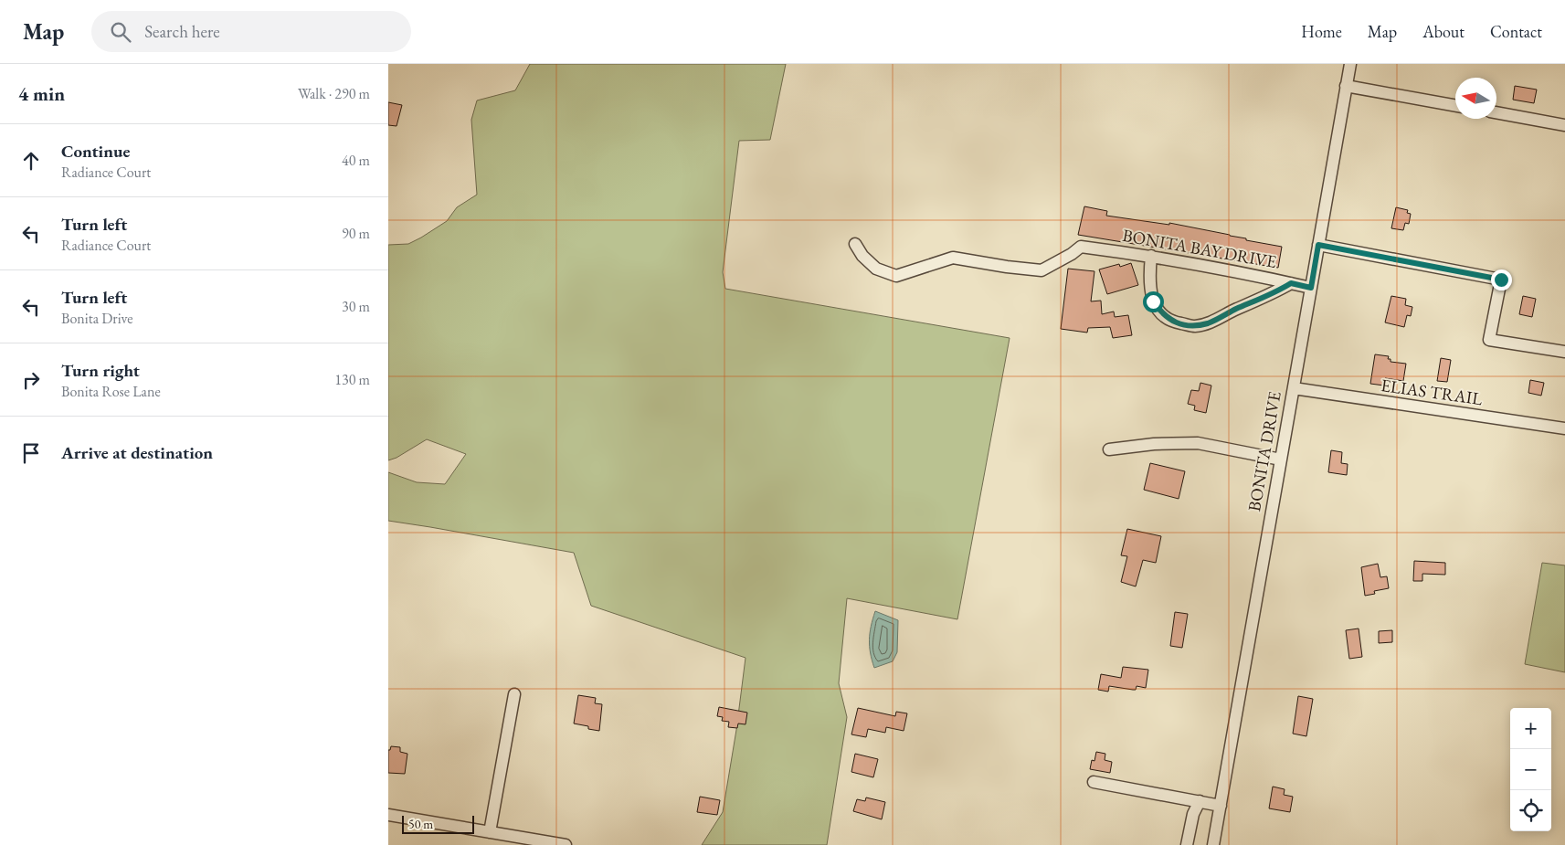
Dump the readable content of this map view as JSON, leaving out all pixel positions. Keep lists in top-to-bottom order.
{
  "streets": {
    "street": ["BONITA BAY DRIVE", "ELIAS TRAIL", "BONITA DRIVE"]
  },
  "crossings": [
    ["BONITA BAY DRIVE", "BONITA DRIVE"],
    ["ELIAS TRAIL", "BONITA DRIVE"]
  ],
  "scale_bar": "50 m",
  "north": "left",
  "page": {
    "header": "Map",
    "search": "Search here",
    "nav": [
      "Home",
      "Map",
      "About",
      "Contact"
    ],
    "heading": ["4 min", "Walk · 290 m"],
    "list": [
      ["Continue", "Radiance Court", "40 m"],
      ["Turn left", "Radiance Court", "90 m"],
      ["Turn left", "Bonita Drive", "30 m"],
      ["Turn right", "Bonita Rose Lane", "130 m"],
      "Arrive at destination"
    ],
    "map_buttons": ["+", "−"],
    "scale": "50 m"
  }
}
